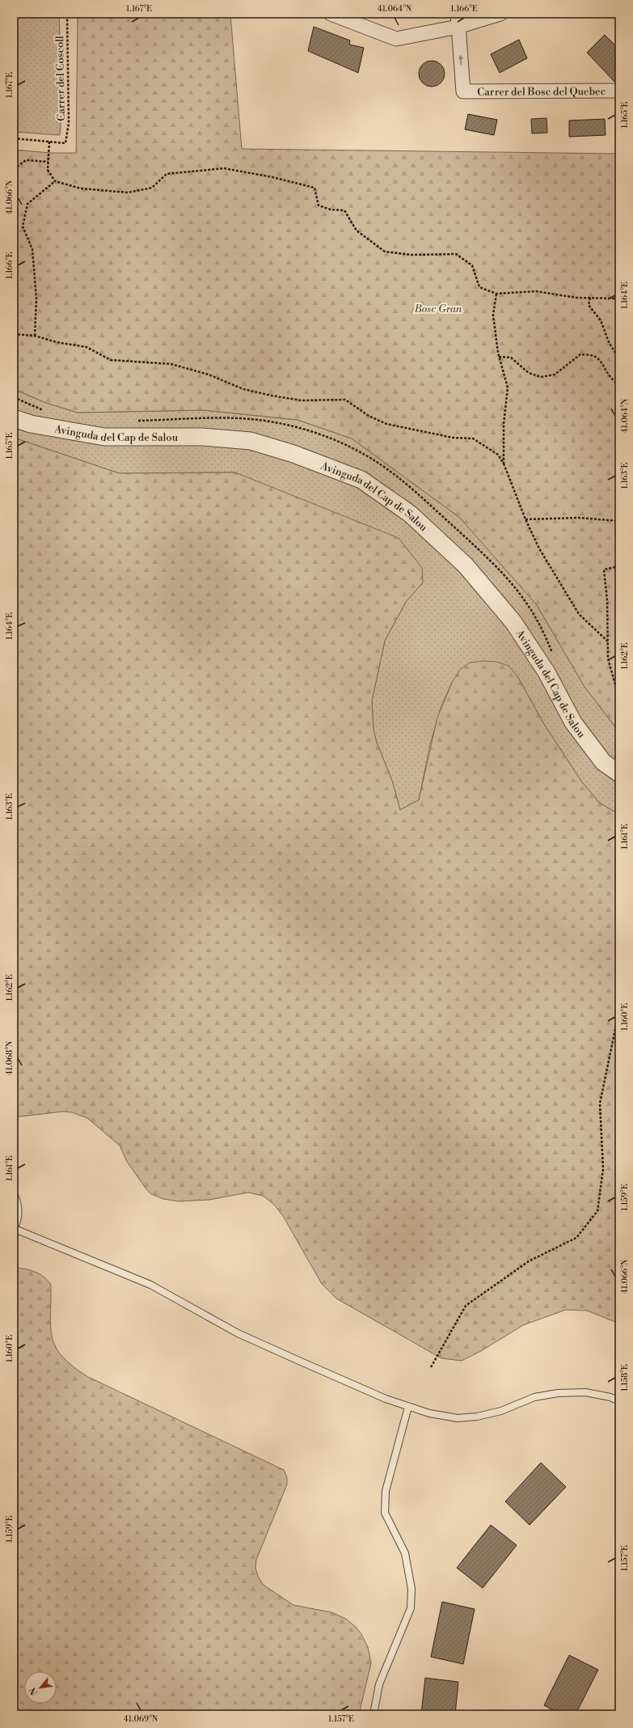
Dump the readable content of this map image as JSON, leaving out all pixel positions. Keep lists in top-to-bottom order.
{
  "streets": {
    "street": ["Carrer del Bosc del Quebec", "Avinguda del Cap de Salou"],
    "path": ["Carrer del Coscoll"]
  },
  "parks": ["Bosc Gran"],
  "north": "bottom left",
  "coordinates": [
    "1.167°E",
    "41.064°N",
    "1.166°E",
    "1.165°E",
    "41.066°N",
    "1.164°E",
    "1.163°E",
    "1.162°E",
    "1.161°E",
    "1.160°E",
    "41.068°N",
    "1.159°E",
    "1.158°E",
    "1.157°E",
    "41.069°N"
  ]
}
